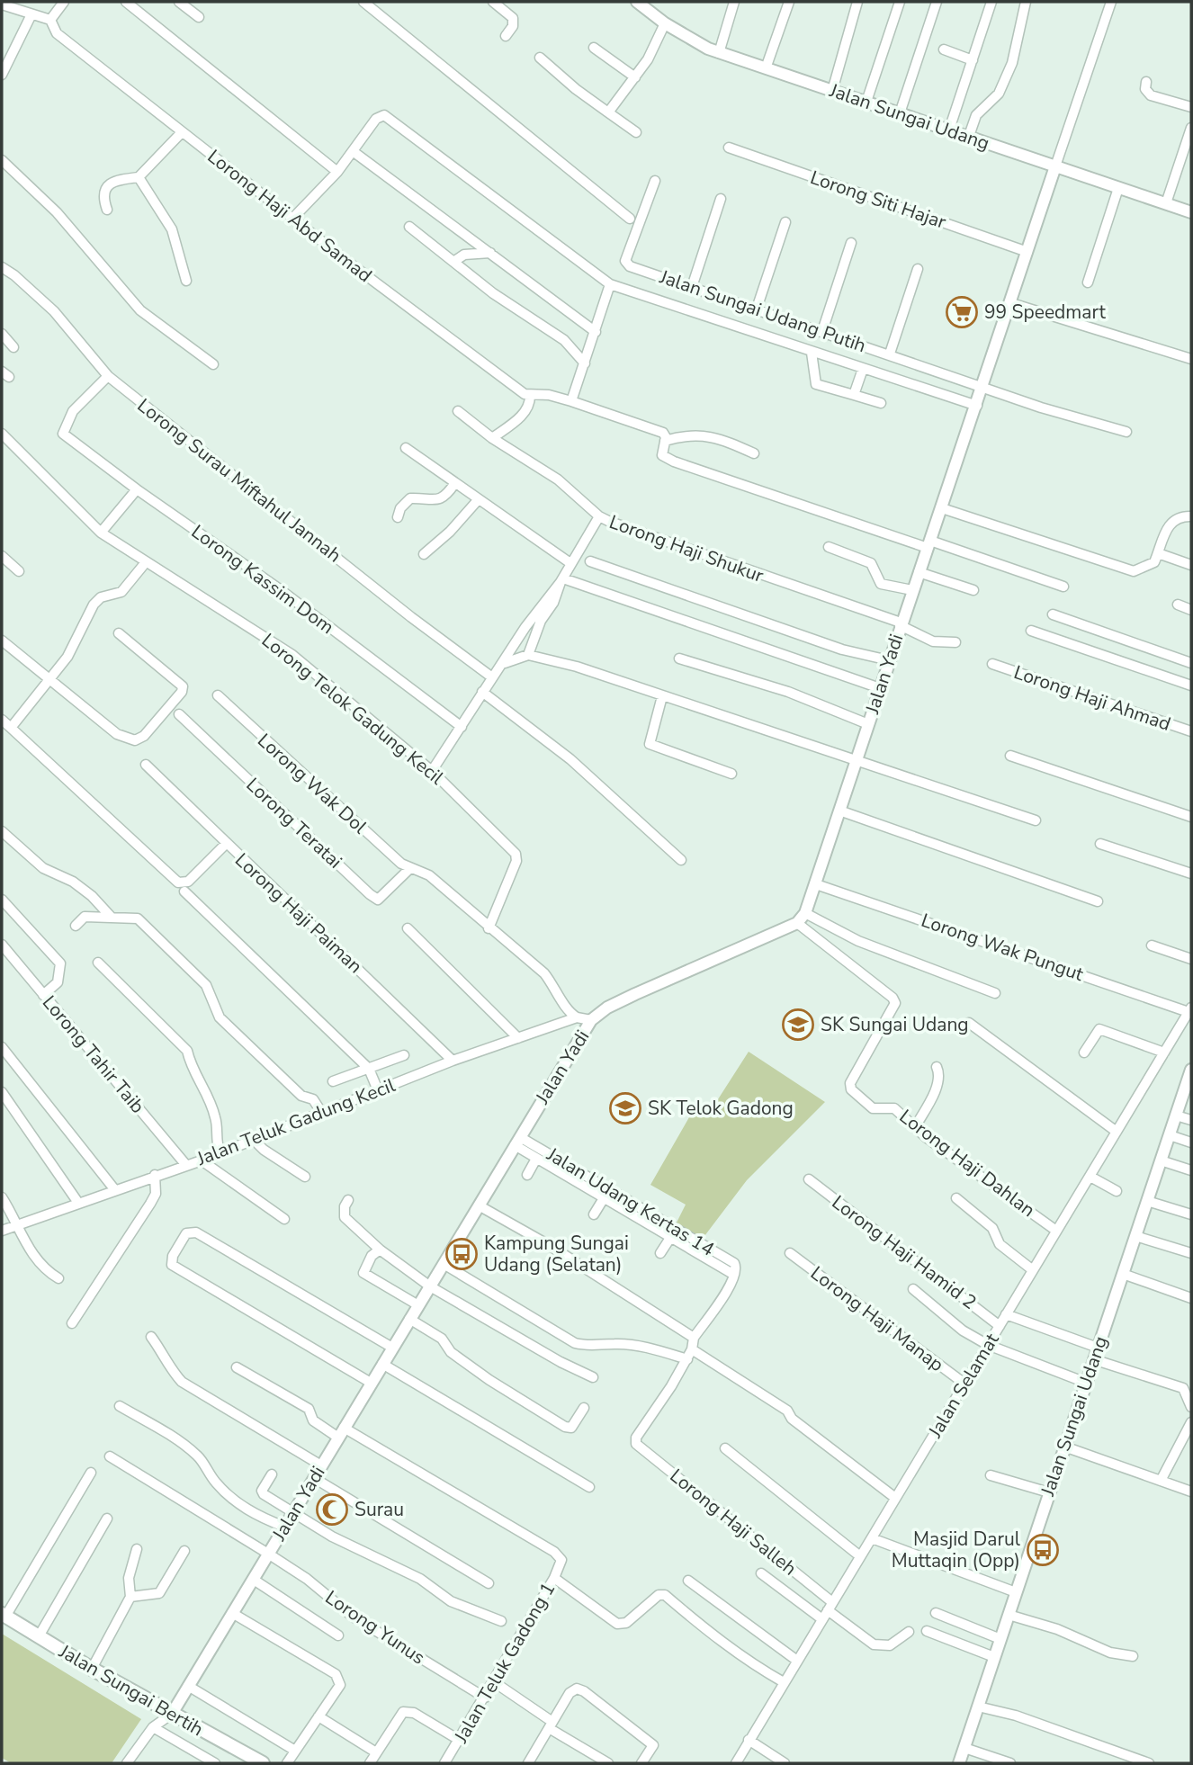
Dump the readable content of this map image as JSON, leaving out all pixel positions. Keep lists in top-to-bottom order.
{
  "streets": {
    "main road": ["Jalan Sungai Bertih"],
    "street": [
      "Jalan Sungai Udang",
      "Lorong Siti Hajar",
      "Lorong Haji Abd Samad",
      "Jalan Sungai Udang Putih",
      "Lorong Surau Miftahul Jannah",
      "Lorong Haji Shukur",
      "Lorong Kassim Dom",
      "Jalan Yadi",
      "Lorong Haji Ahmad",
      "Lorong Telok Gadung Kecil",
      "Lorong Wak Dol",
      "Lorong Teratai",
      "Lorong Haji Paiman",
      "Lorong Wak Pungut",
      "Lorong Tahir Taib",
      "Jalan Teluk Gadung Kecil",
      "Lorong Haji Dahlan",
      "Jalan Udang Kertas 14",
      "Lorong Haji Hamid 2",
      "Lorong Haji Manap",
      "Jalan Selamat",
      "Lorong Haji Salleh",
      "Lorong Yunus",
      "Jalan Teluk Gadong 1"
    ]
  },
  "crossings": [
    ["Jalan Sungai Udang", "Jalan Yadi"],
    ["Lorong Siti Hajar", "Jalan Yadi"],
    ["Jalan Sungai Udang Putih", "Jalan Yadi"],
    ["Lorong Surau Miftahul Jannah", "Lorong Kassim Dom"],
    ["Lorong Haji Shukur", "Jalan Yadi"],
    ["Jalan Yadi", "Lorong Wak Pungut"],
    ["Jalan Yadi", "Lorong Haji Dahlan"],
    ["Jalan Yadi", "Jalan Udang Kertas 14"],
    ["Jalan Yadi", "Lorong Yunus"],
    ["Jalan Yadi", "Jalan Teluk Gadong 1"],
    ["Jalan Yadi", "Jalan Sungai Bertih"],
    ["Lorong Telok Gadung Kecil", "Lorong Wak Dol"],
    ["Lorong Wak Dol", "Lorong Teratai"],
    ["Lorong Wak Dol", "Jalan Teluk Gadung Kecil"],
    ["Lorong Haji Paiman", "Jalan Teluk Gadung Kecil"],
    ["Lorong Wak Pungut", "Jalan Selamat"],
    ["Lorong Tahir Taib", "Jalan Teluk Gadung Kecil"],
    ["Lorong Haji Dahlan", "Jalan Selamat"],
    ["Lorong Haji Hamid 2", "Jalan Selamat"],
    ["Lorong Haji Manap", "Jalan Selamat"],
    ["Jalan Selamat", "Lorong Haji Salleh"],
    ["Lorong Yunus", "Jalan Teluk Gadong 1"]
  ],
  "places": {
    "supermarket": ["99 Speedmart"],
    "school or university": ["SK Sungai Udang", "SK Telok Gadong"],
    "bus stop": ["Kampung Sungai Udang (Selatan)", "Masjid Darul Muttaqin (Opp)"],
    "mosque": ["Surau"]
  }
}
